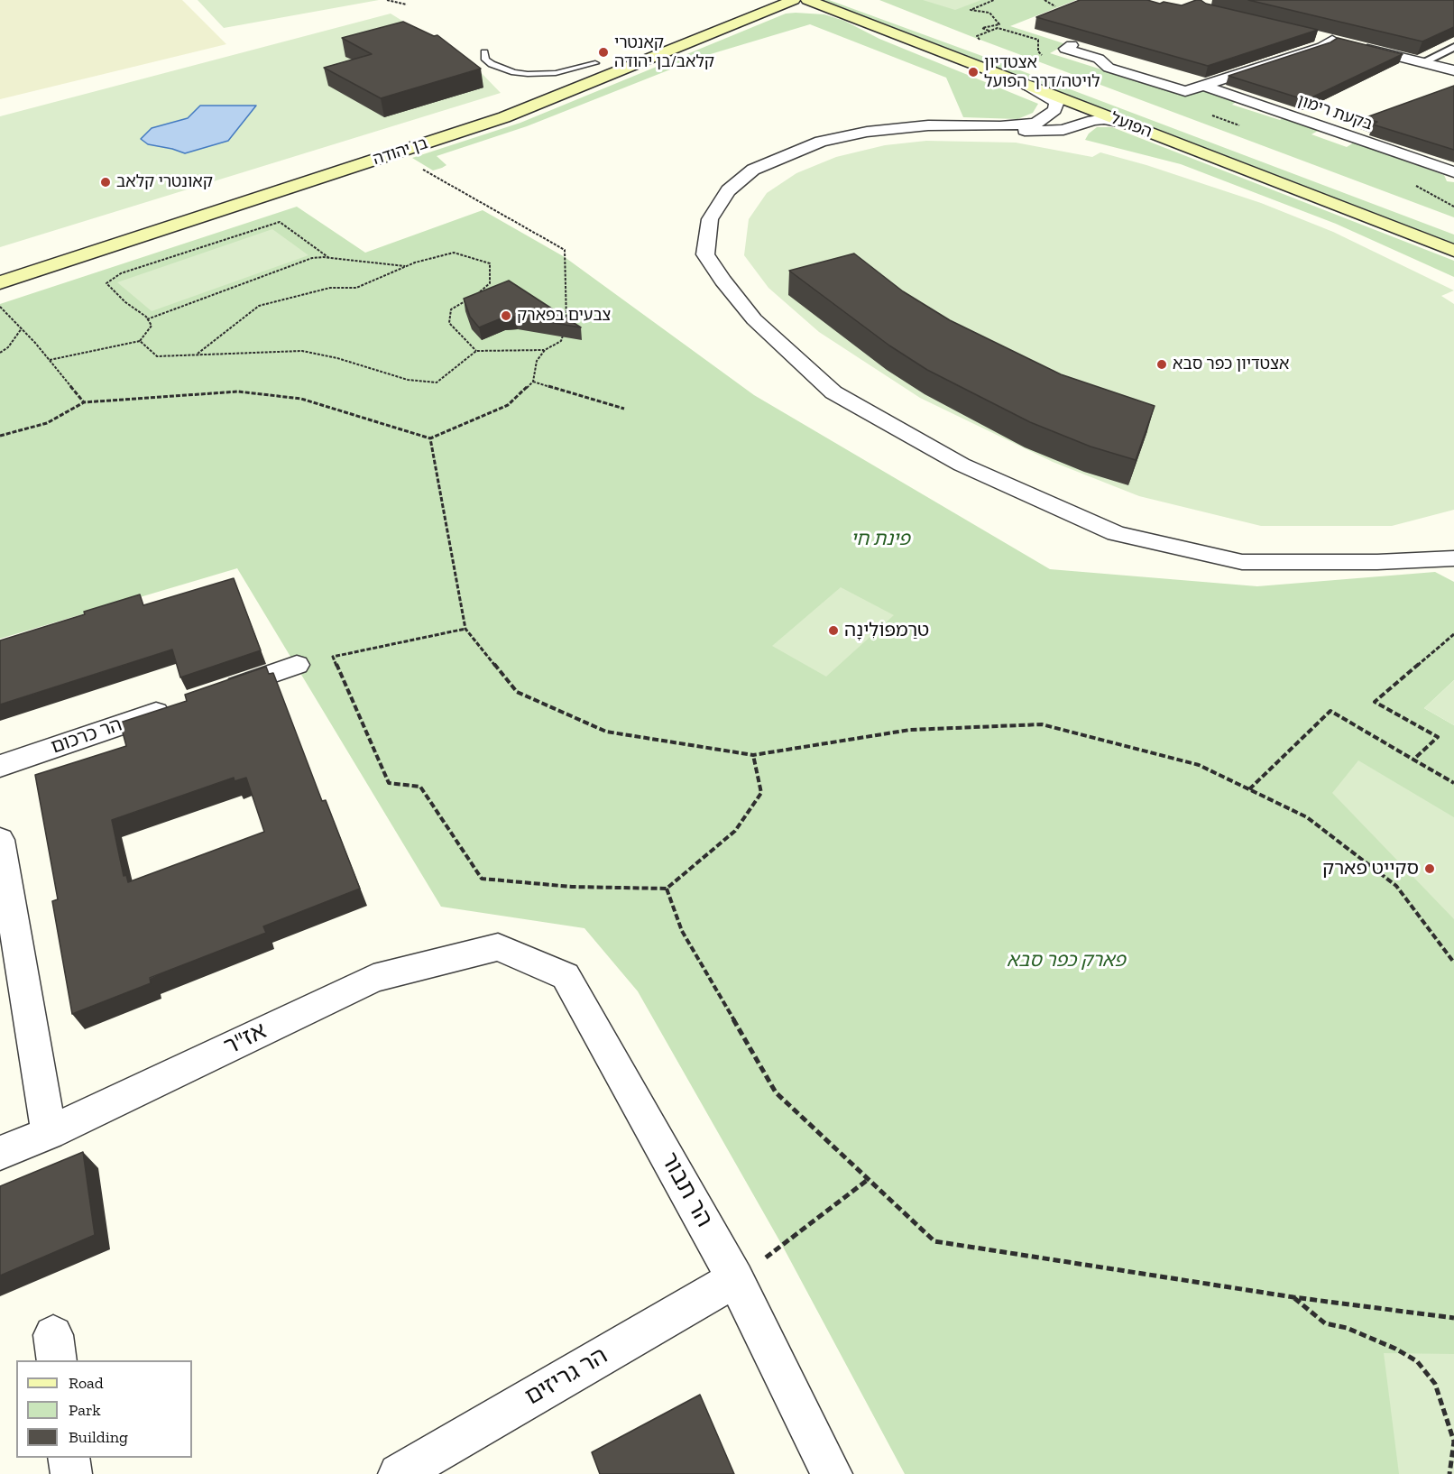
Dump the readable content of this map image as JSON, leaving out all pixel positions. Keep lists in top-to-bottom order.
{
  "streets": {
    "main road": ["הפועל", "בן יהודה"],
    "street": [
      "בקעת רימון",
      "הר כרכום",
      "אז\"ר",
      "הר תבור",
      "הר גריזים"
    ]
  },
  "crossings": [
    ["אז\"ר", "הר תבור"],
    ["הר תבור", "הר גריזים"]
  ],
  "parks": ["פינת חי", "פארק כפר סבא"],
  "places": [
    "קאנטרי קלאב/בן יהודה",
    "אצטדיון לויטה/דרך הפועל",
    "קאונטרי קלאב",
    "צבעים בפארק",
    "אצטדיון כפר סבא",
    "טרַמפּוֹלִינָה",
    "סקייט פארק"
  ],
  "legend": ["Road", "Park", "Building"]
}
